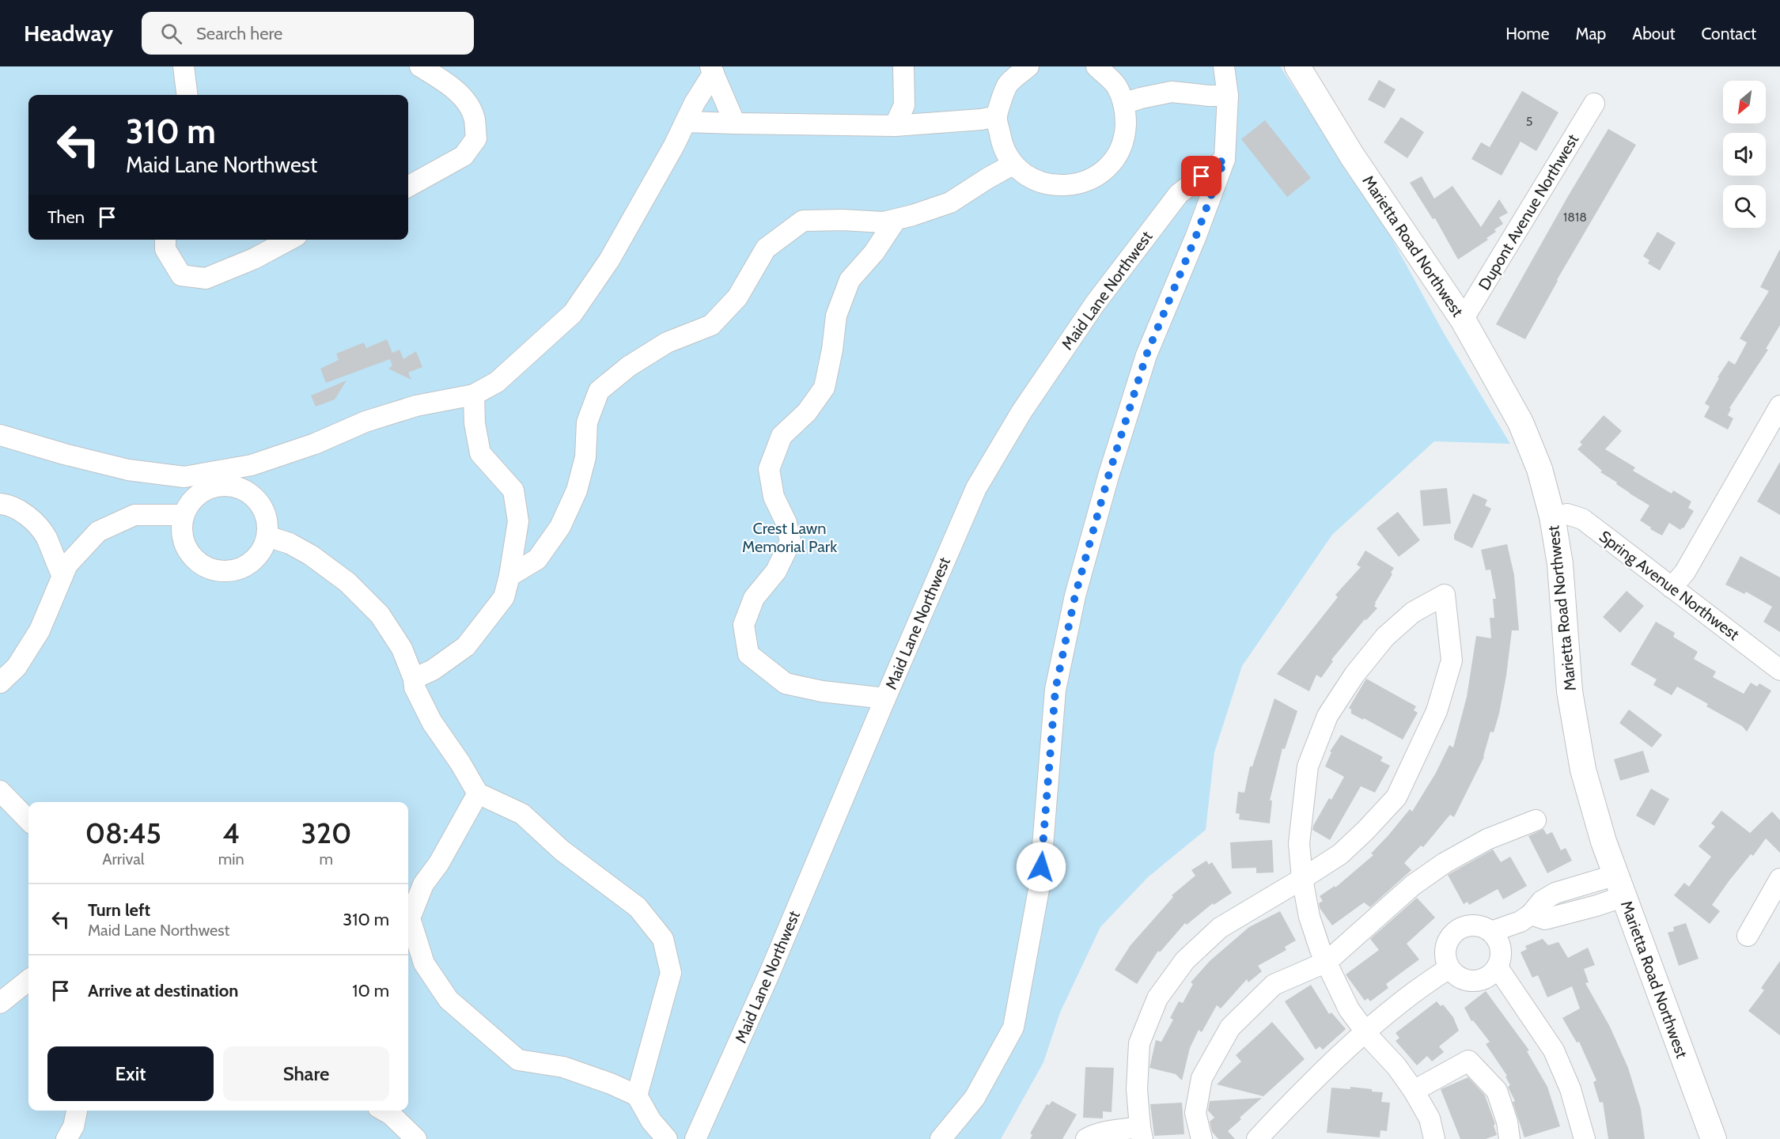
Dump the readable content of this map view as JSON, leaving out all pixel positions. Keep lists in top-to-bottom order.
{
  "streets": {
    "main road": ["Marietta Road Northwest"],
    "street": ["Dupont Avenue Northwest", "Maid Lane Northwest", "Spring Avenue Northwest"]
  },
  "crossings": [
    ["Dupont Avenue Northwest", "Marietta Road Northwest"],
    ["Marietta Road Northwest", "Spring Avenue Northwest"]
  ],
  "parks": ["Crest Lawn Memorial Park"],
  "house_numbers": ["5", "1818"],
  "north": "bottom left",
  "page": {
    "header": "Headway",
    "search": "Search here",
    "nav": [
      "Home",
      "Map",
      "About",
      "Contact"
    ],
    "turn": ["310 m", "Maid Lane Northwest"],
    "then": "Then",
    "eta": [
      "08:45",
      "Arrival",
      "4",
      "min",
      "320",
      "m"
    ],
    "list": [
      {
        "name": "Turn left",
        "note": "Maid Lane Northwest",
        "value": "310 m"
      },
      {
        "name": "Arrive at destination",
        "value": "10 m"
      }
    ],
    "buttons": ["Exit", "Share"]
  }
}
